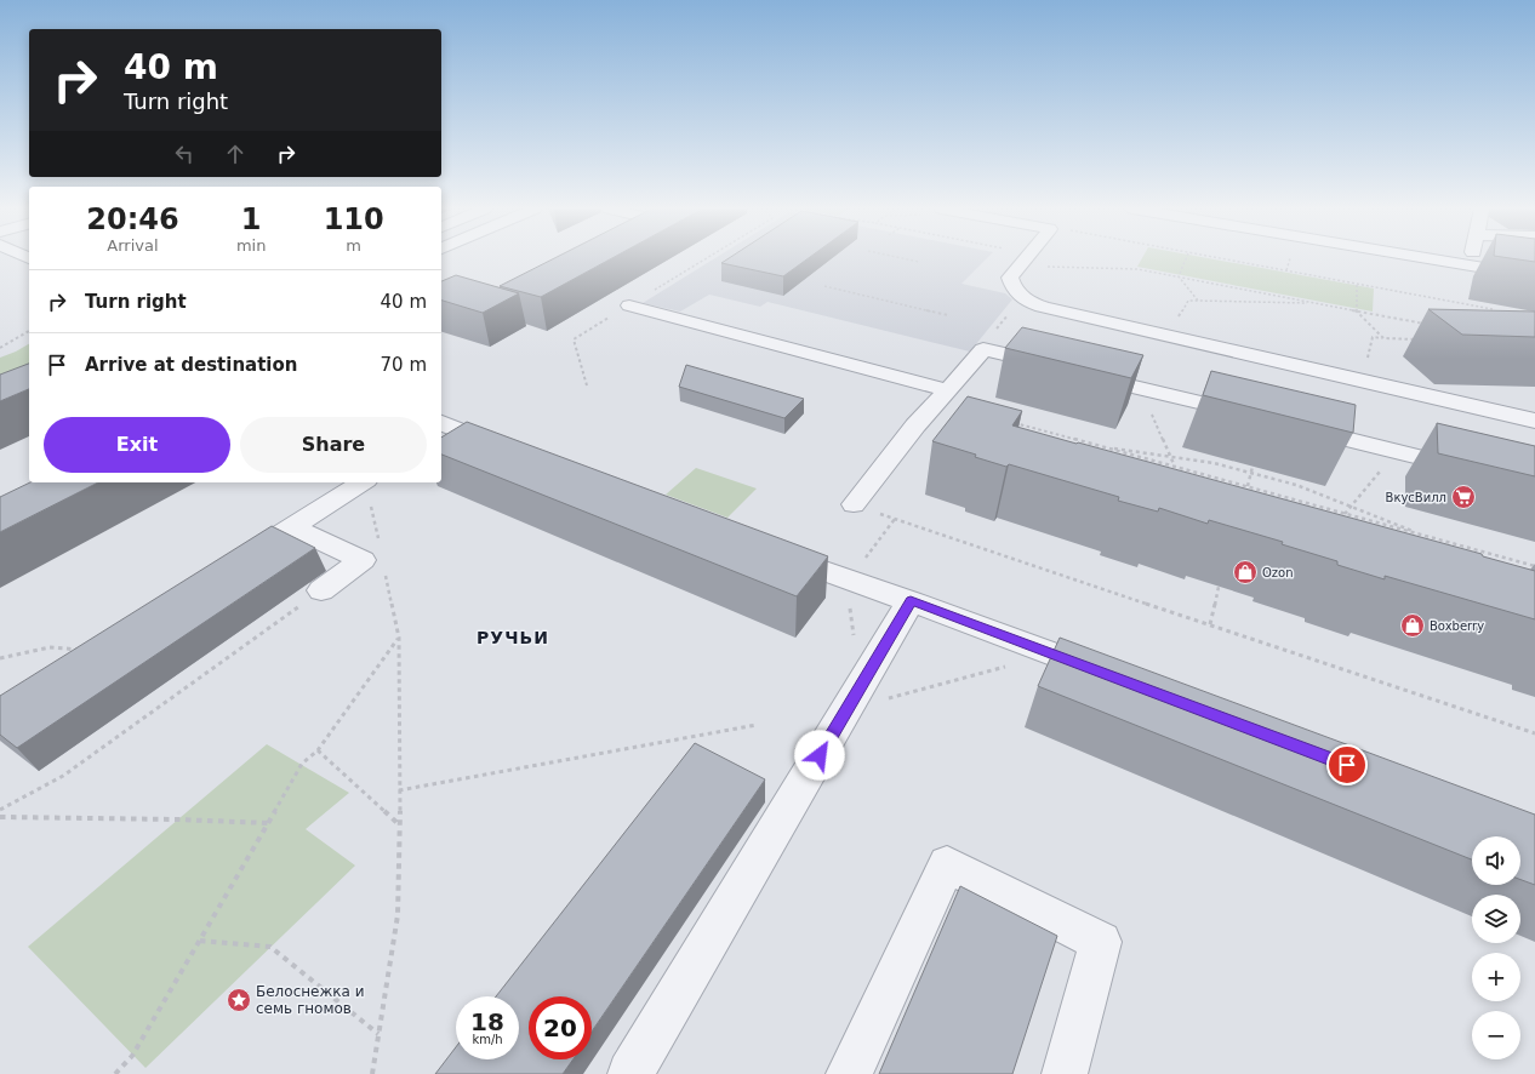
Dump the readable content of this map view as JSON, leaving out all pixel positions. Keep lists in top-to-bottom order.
{
  "districts": ["РУЧЬИ"],
  "places": {
    "supermarket": ["ВкусВилл"],
    "shop": ["Ozon", "Boxberry"],
    "place": ["Белоснежка и семь гномов"]
  },
  "page": {
    "turn": ["40 m", "Turn right"],
    "eta": [
      "20:46",
      "Arrival",
      "1",
      "min",
      "110",
      "m"
    ],
    "list": [
      {
        "name": "Turn right",
        "value": "40 m"
      },
      {
        "name": "Arrive at destination",
        "value": "70 m"
      }
    ],
    "buttons": ["Exit", "Share"],
    "map_buttons": ["+", "−"],
    "speed": "18 km/h",
    "limit": "20"
  }
}
